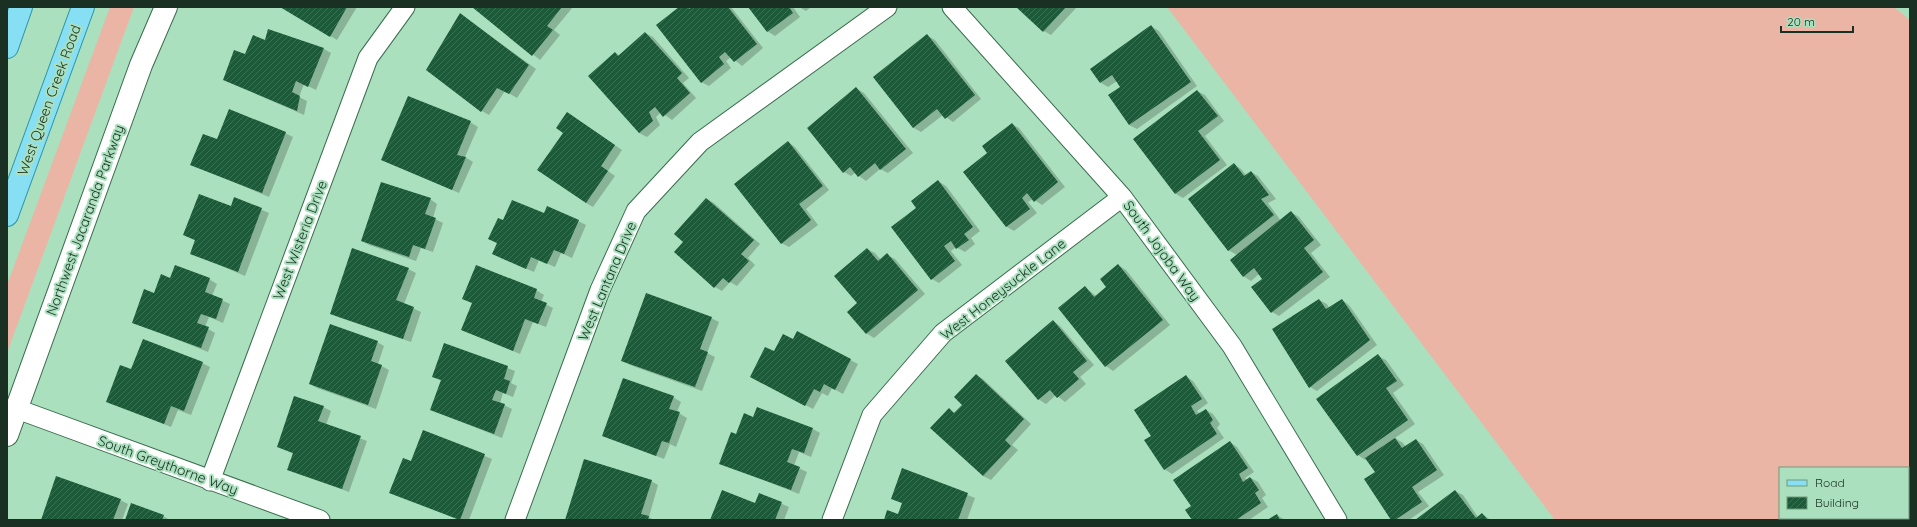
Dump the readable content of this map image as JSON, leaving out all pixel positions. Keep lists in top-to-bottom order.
{
  "streets": {
    "main road": ["West Queen Creek Road"],
    "street": [
      "Northwest Jacaranda Parkway",
      "West Wisteria Drive",
      "South Jojoba Way",
      "West Lantana Drive",
      "West Honeysuckle Lane",
      "South Greythorne Way"
    ]
  },
  "crossings": [
    ["Northwest Jacaranda Parkway", "South Greythorne Way"],
    ["West Wisteria Drive", "South Greythorne Way"],
    ["South Jojoba Way", "West Honeysuckle Lane"]
  ],
  "legend": ["Road", "Building"],
  "scale_bar": "20 m"
}
